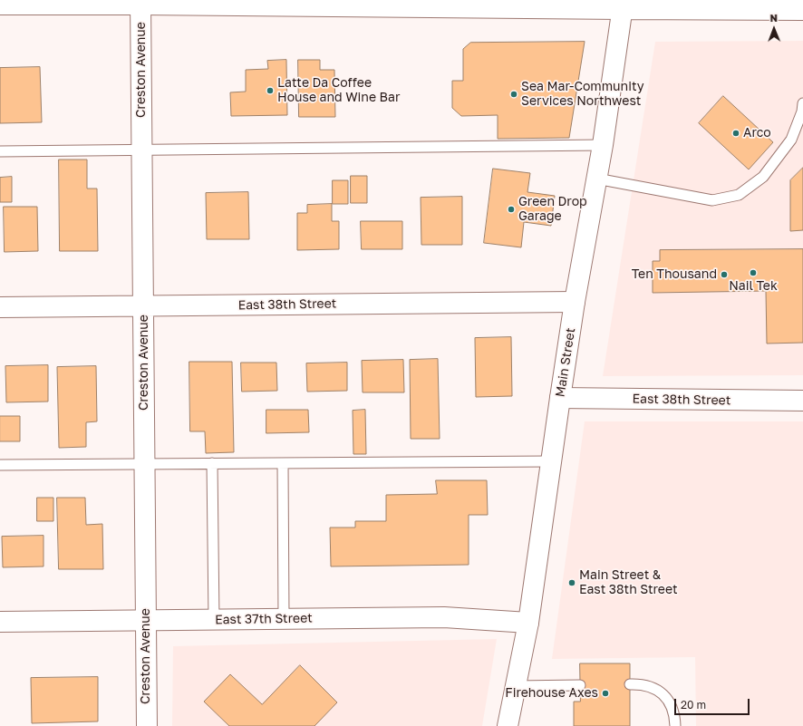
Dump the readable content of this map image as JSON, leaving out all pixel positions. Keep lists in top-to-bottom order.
{
  "streets": {
    "street": [
      "Creston Avenue",
      "East 38th Street",
      "Main Street",
      "East 37th Street"
    ]
  },
  "crossings": [
    ["Creston Avenue", "East 38th Street"],
    ["Creston Avenue", "East 37th Street"],
    ["East 38th Street", "Main Street"],
    ["Main Street", "East 37th Street"]
  ],
  "places": [
    "Latte Da Coffee House and Wine Bar",
    "Sea Mar-Community Services Northwest",
    "Arco",
    "Green Drop Garage",
    "Nail Tek",
    "Ten Thousand",
    "Main Street & East 38th Street",
    "Firehouse Axes"
  ],
  "scale_bar": "20 m",
  "north": "top"
}
